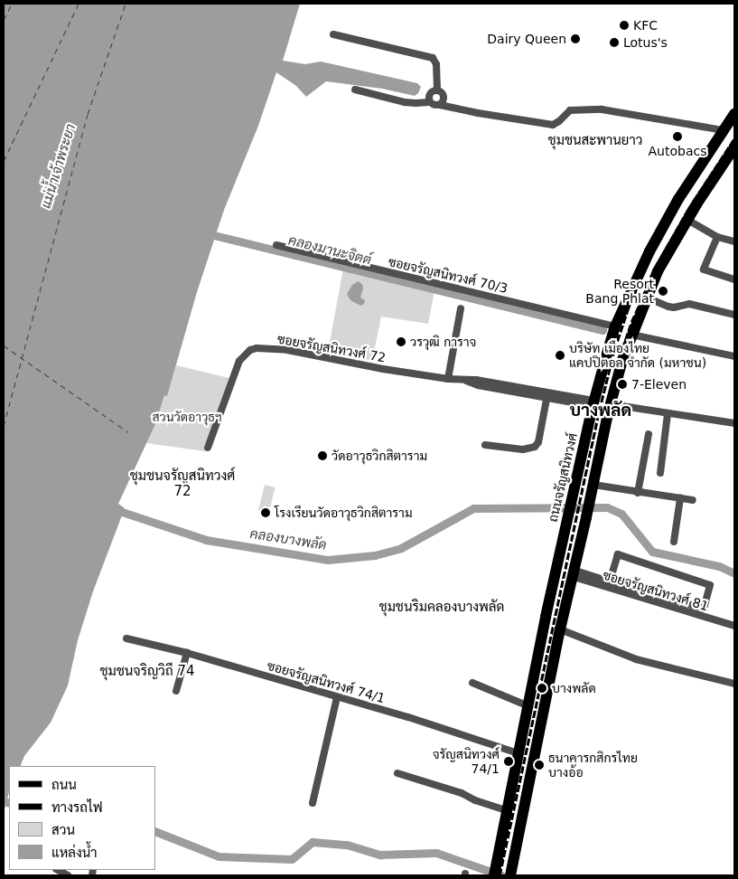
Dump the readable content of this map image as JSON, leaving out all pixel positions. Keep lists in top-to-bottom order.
{
  "streets": {
    "main road": ["ถนนจรัญสนิทวงศ์"],
    "street": [
      "ซอยจรัญสนิทวงศ์ 70/3",
      "ซอยจรัญสนิทวงศ์ 72",
      "ซอยจรัญสนิทวงศ์ 81",
      "ซอยจรัญสนิทวงศ์ 74/1"
    ]
  },
  "crossings": [
    ["ซอยจรัญสนิทวงศ์ 70/3", "ถนนจรัญสนิทวงศ์"],
    ["ซอยจรัญสนิทวงศ์ 72", "ถนนจรัญสนิทวงศ์"],
    ["ถนนจรัญสนิทวงศ์", "ซอยจรัญสนิทวงศ์ 74/1"]
  ],
  "districts": [
    "ชุมชนสะพานยาว",
    "บางพลัด",
    "ชุมชนจรัญสนิทวงศ์ 72",
    "ชุมชนริมคลองบางพลัด",
    "ชุมชนจริญวิถี 74"
  ],
  "water": ["แม่น้ำเจ้าพระยา", "คลองมานะจิตต์", "คลองบางพลัด"],
  "parks": ["สวนวัดอาวุธฯ"],
  "places": [
    "KFC",
    "Dairy Queen",
    "Lotus's",
    "Autobacs",
    "Resort Bang Phlat",
    "วรวุฒิ การาจ",
    "บริษัท เมืองไทย แคปปิตอล จำกัด (มหาชน)",
    "7-Eleven",
    "วัดอาวุธวิกสิตาราม",
    "โรงเรียนวัดอาวุธวิกสิตาราม",
    "บางพลัด",
    "จรัญสนิทวงศ์ 74/1",
    "ธนาคารกสิกรไทย บางอ้อ"
  ],
  "legend": [
    "ถนน",
    "ทางรถไฟ",
    "สวน",
    "แหล่งน้ำ"
  ]
}
